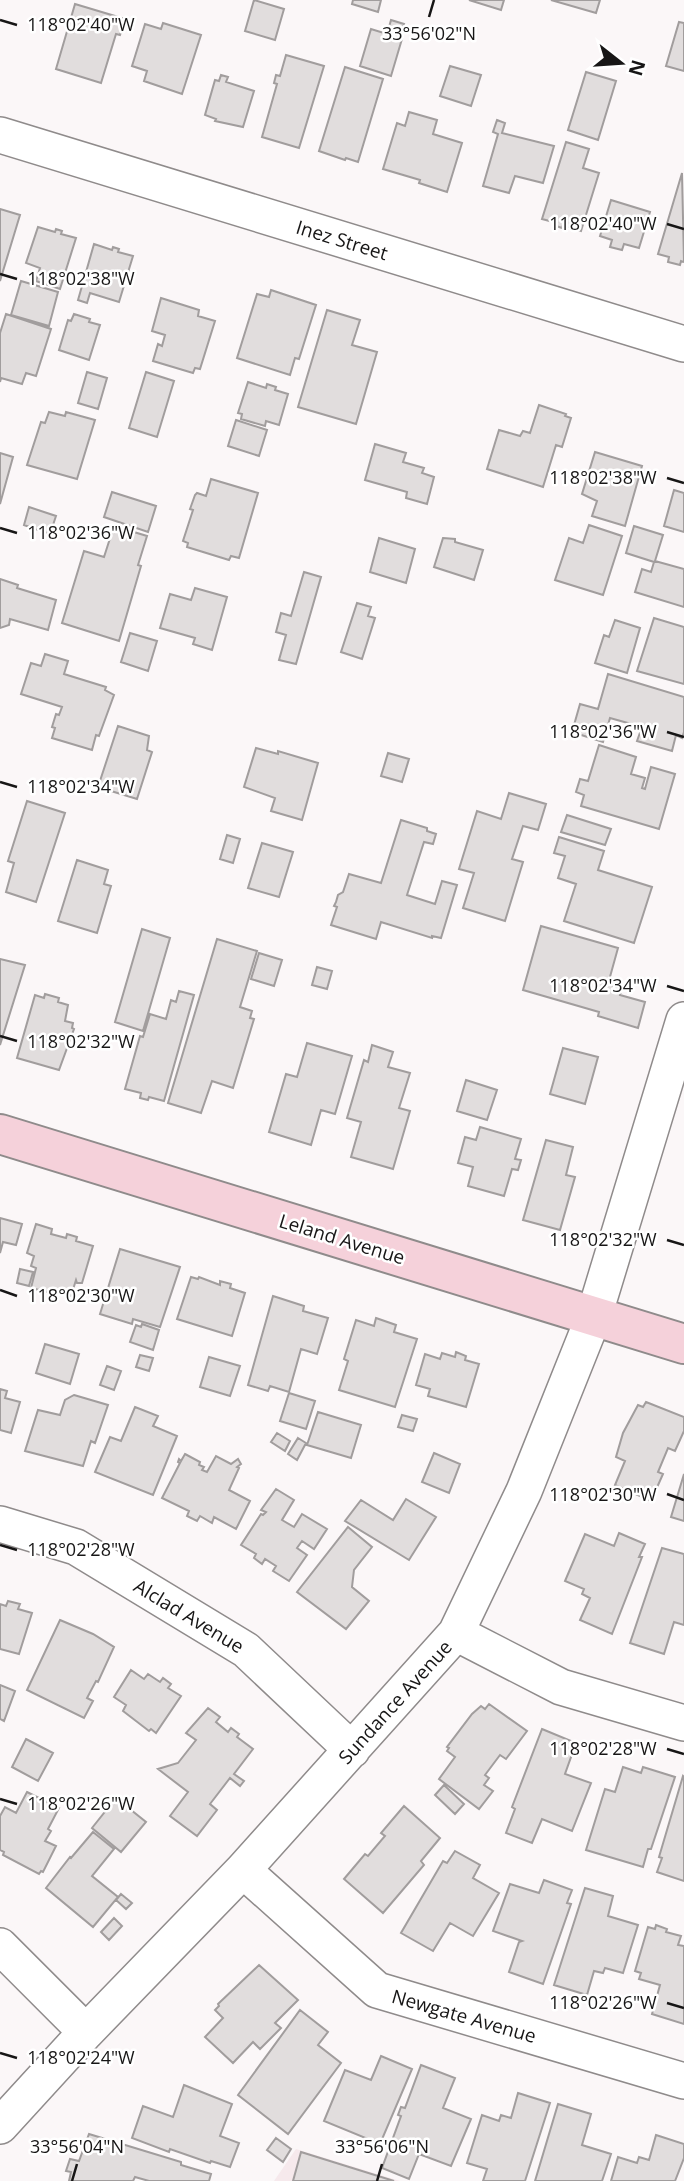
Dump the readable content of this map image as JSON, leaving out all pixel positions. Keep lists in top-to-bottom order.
{
  "streets": {
    "street": [
      "Inez Street",
      "Leland Avenue",
      "Alclad Avenue",
      "Sundance Avenue",
      "Newgate Avenue"
    ]
  },
  "crossings": [
    ["Leland Avenue", "Sundance Avenue"],
    ["Alclad Avenue", "Sundance Avenue"],
    ["Sundance Avenue", "Newgate Avenue"]
  ],
  "north": "right",
  "coordinates": [
    "118°02'40\"W",
    "33°56'02\"N",
    "118°02'38\"W",
    "118°02'36\"W",
    "118°02'34\"W",
    "118°02'32\"W",
    "118°02'30\"W",
    "118°02'28\"W",
    "118°02'26\"W",
    "118°02'24\"W",
    "33°56'04\"N",
    "33°56'06\"N"
  ]
}
